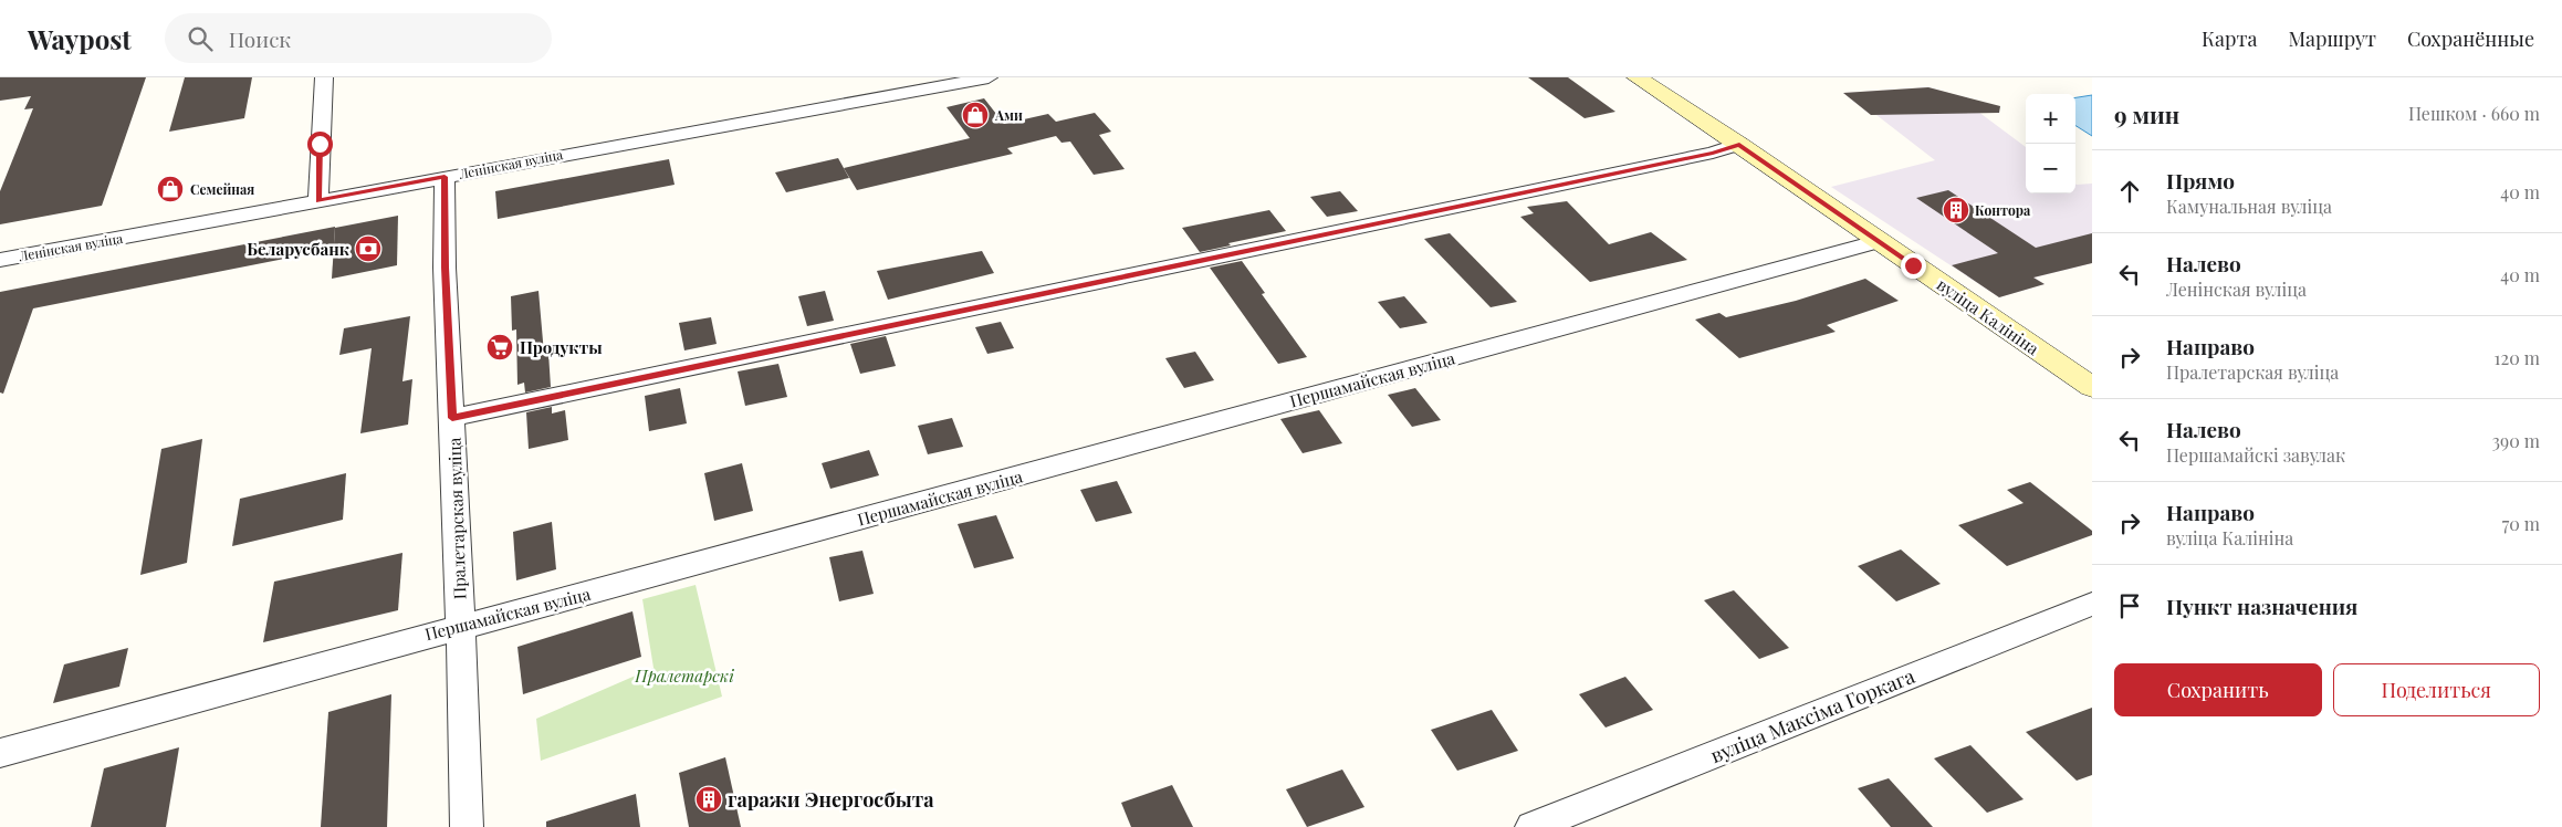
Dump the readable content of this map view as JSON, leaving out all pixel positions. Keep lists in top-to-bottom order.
{
  "streets": {
    "main road": ["вуліца Калініна"],
    "street": [
      "Ленінская вуліца",
      "Першамайская вуліца",
      "Пралетарская вуліца",
      "вуліца Максіма Горкага"
    ]
  },
  "crossings": [
    ["Ленінская вуліца", "Пралетарская вуліца"],
    ["вуліца Калініна", "Першамайская вуліца"],
    ["Першамайская вуліца", "Пралетарская вуліца"]
  ],
  "parks": ["Пралетарскі"],
  "places": {
    "shop": ["Ами", "Семейная"],
    "building": ["Контора", "гаражи Энергосбыта"],
    "bank": ["Беларусбанк"],
    "supermarket": ["Продукты"]
  },
  "page": {
    "header": "Waypost",
    "search": "Поиск",
    "nav": ["Карта", "Маршрут", "Сохранённые"],
    "heading": ["9 мин", "Пешком · 660 m"],
    "map_buttons": ["+", "−"],
    "list": [
      ["Прямо", "Камунальная вуліца", "40 m"],
      ["Налево", "Ленінская вуліца", "40 m"],
      ["Направо", "Пралетарская вуліца", "120 m"],
      ["Налево", "Першамайскі завулак", "390 m"],
      ["Направо", "вуліца Калініна", "70 m"],
      "Пункт назначения"
    ],
    "buttons": ["Сохранить", "Поделиться"]
  }
}
